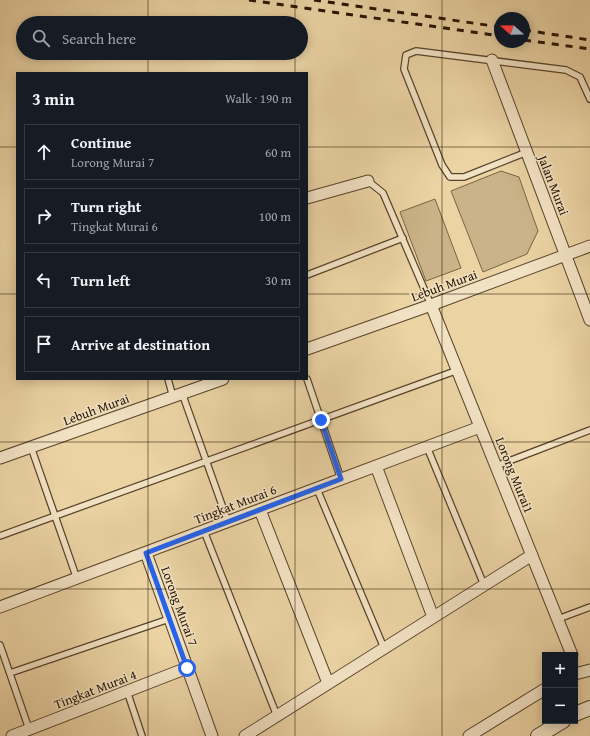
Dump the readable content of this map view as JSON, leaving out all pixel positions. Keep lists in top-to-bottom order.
{
  "streets": {
    "street": [
      "Jalan Murai",
      "Lebuh Murai",
      "Lorong Murai1",
      "Tingkat Murai 6",
      "Lorong Murai 7",
      "Tingkat Murai 4"
    ]
  },
  "crossings": [
    ["Jalan Murai", "Lebuh Murai"],
    ["Lebuh Murai", "Lorong Murai1"],
    ["Lorong Murai1", "Tingkat Murai 6"],
    ["Tingkat Murai 6", "Lorong Murai 7"],
    ["Lorong Murai 7", "Tingkat Murai 4"]
  ],
  "north": "left",
  "page": {
    "search": "Search here",
    "heading": ["3 min", "Walk · 190 m"],
    "list": [
      ["Continue", "Lorong Murai 7", "60 m"],
      ["Turn right", "Tingkat Murai 6", "100 m"],
      ["Turn left", "30 m"],
      "Arrive at destination"
    ],
    "map_buttons": ["+", "−"]
  }
}
